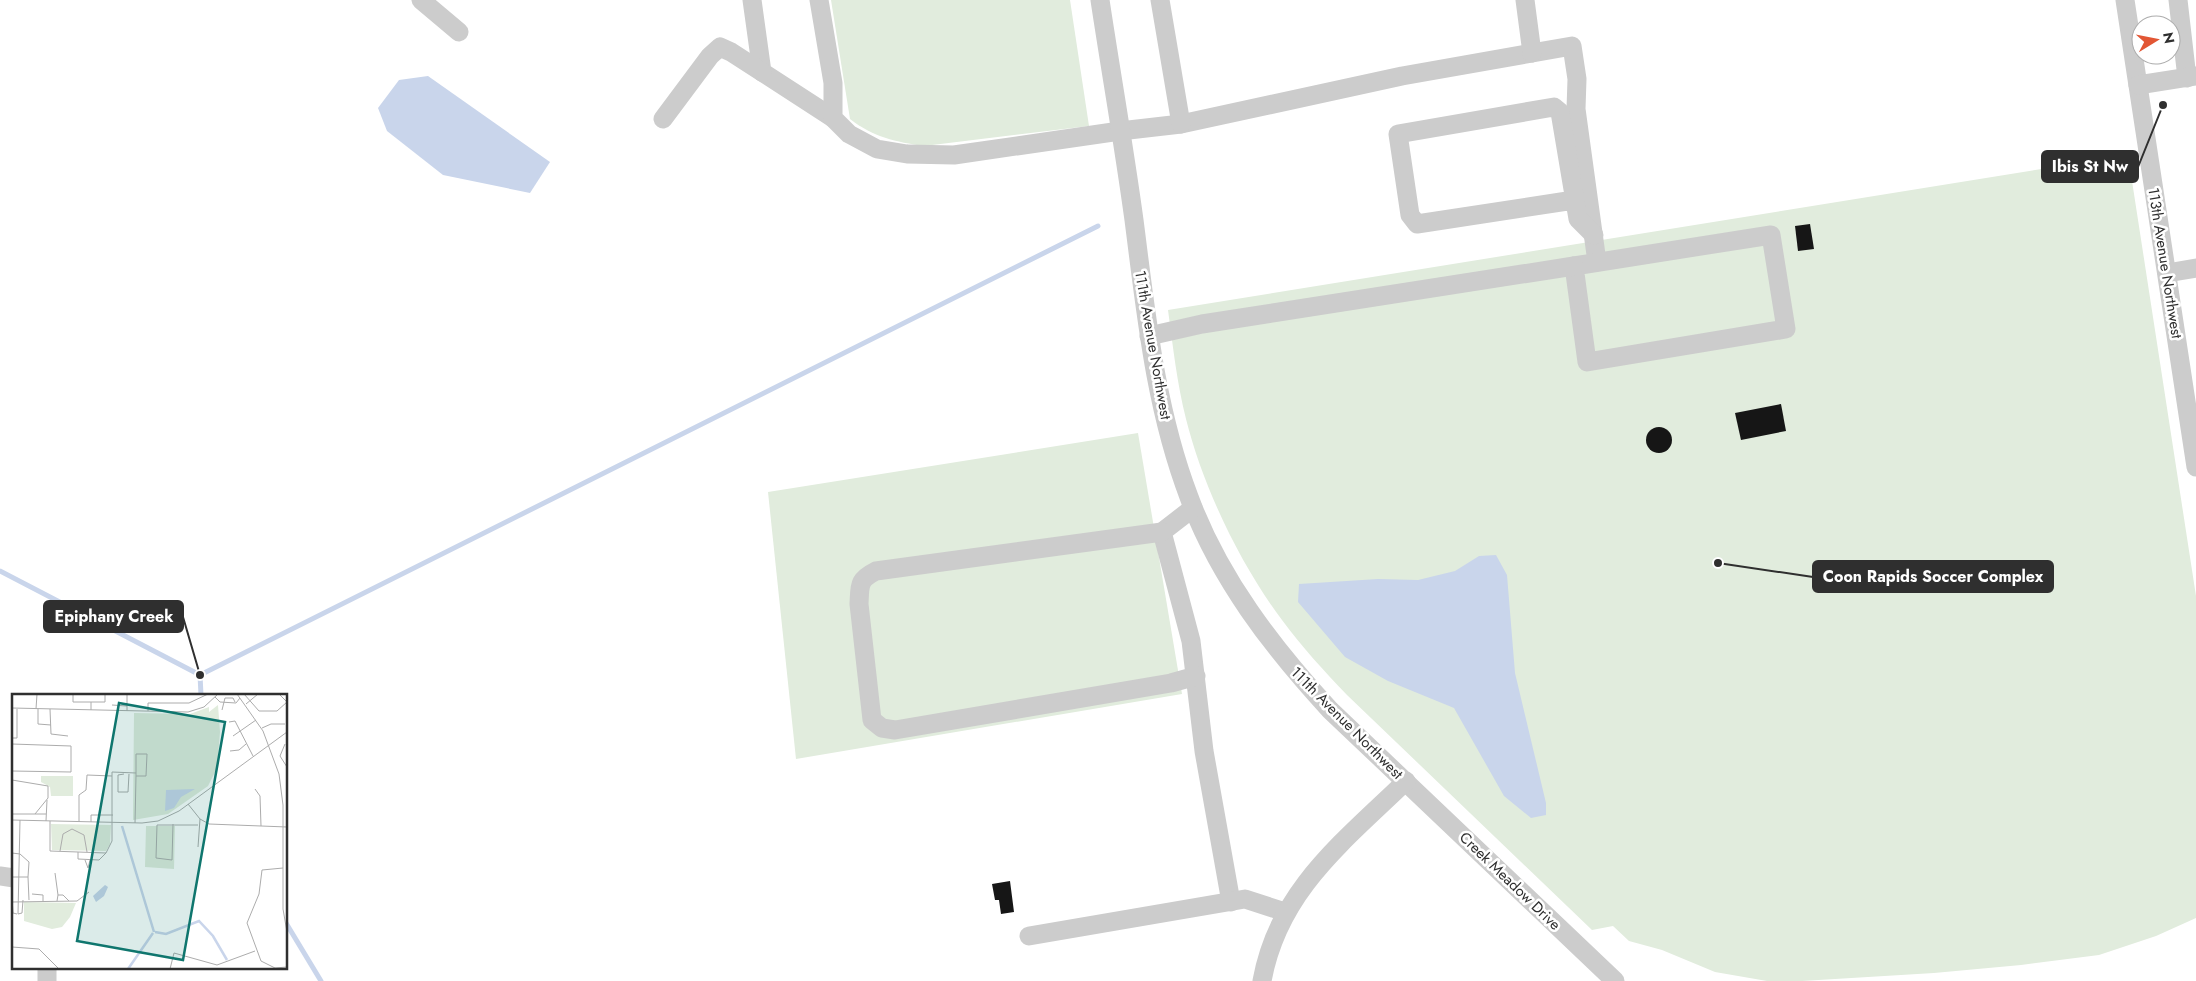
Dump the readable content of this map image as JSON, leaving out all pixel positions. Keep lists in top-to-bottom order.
{
  "streets": {
    "street": ["113th Avenue Northwest", "111th Avenue Northwest", "Creek Meadow Drive"]
  },
  "crossings": [
    ["111th Avenue Northwest", "Creek Meadow Drive"]
  ],
  "places": ["Ibis St Nw", "Coon Rapids Soccer Complex", "Epiphany Creek"],
  "north": "right"
}
